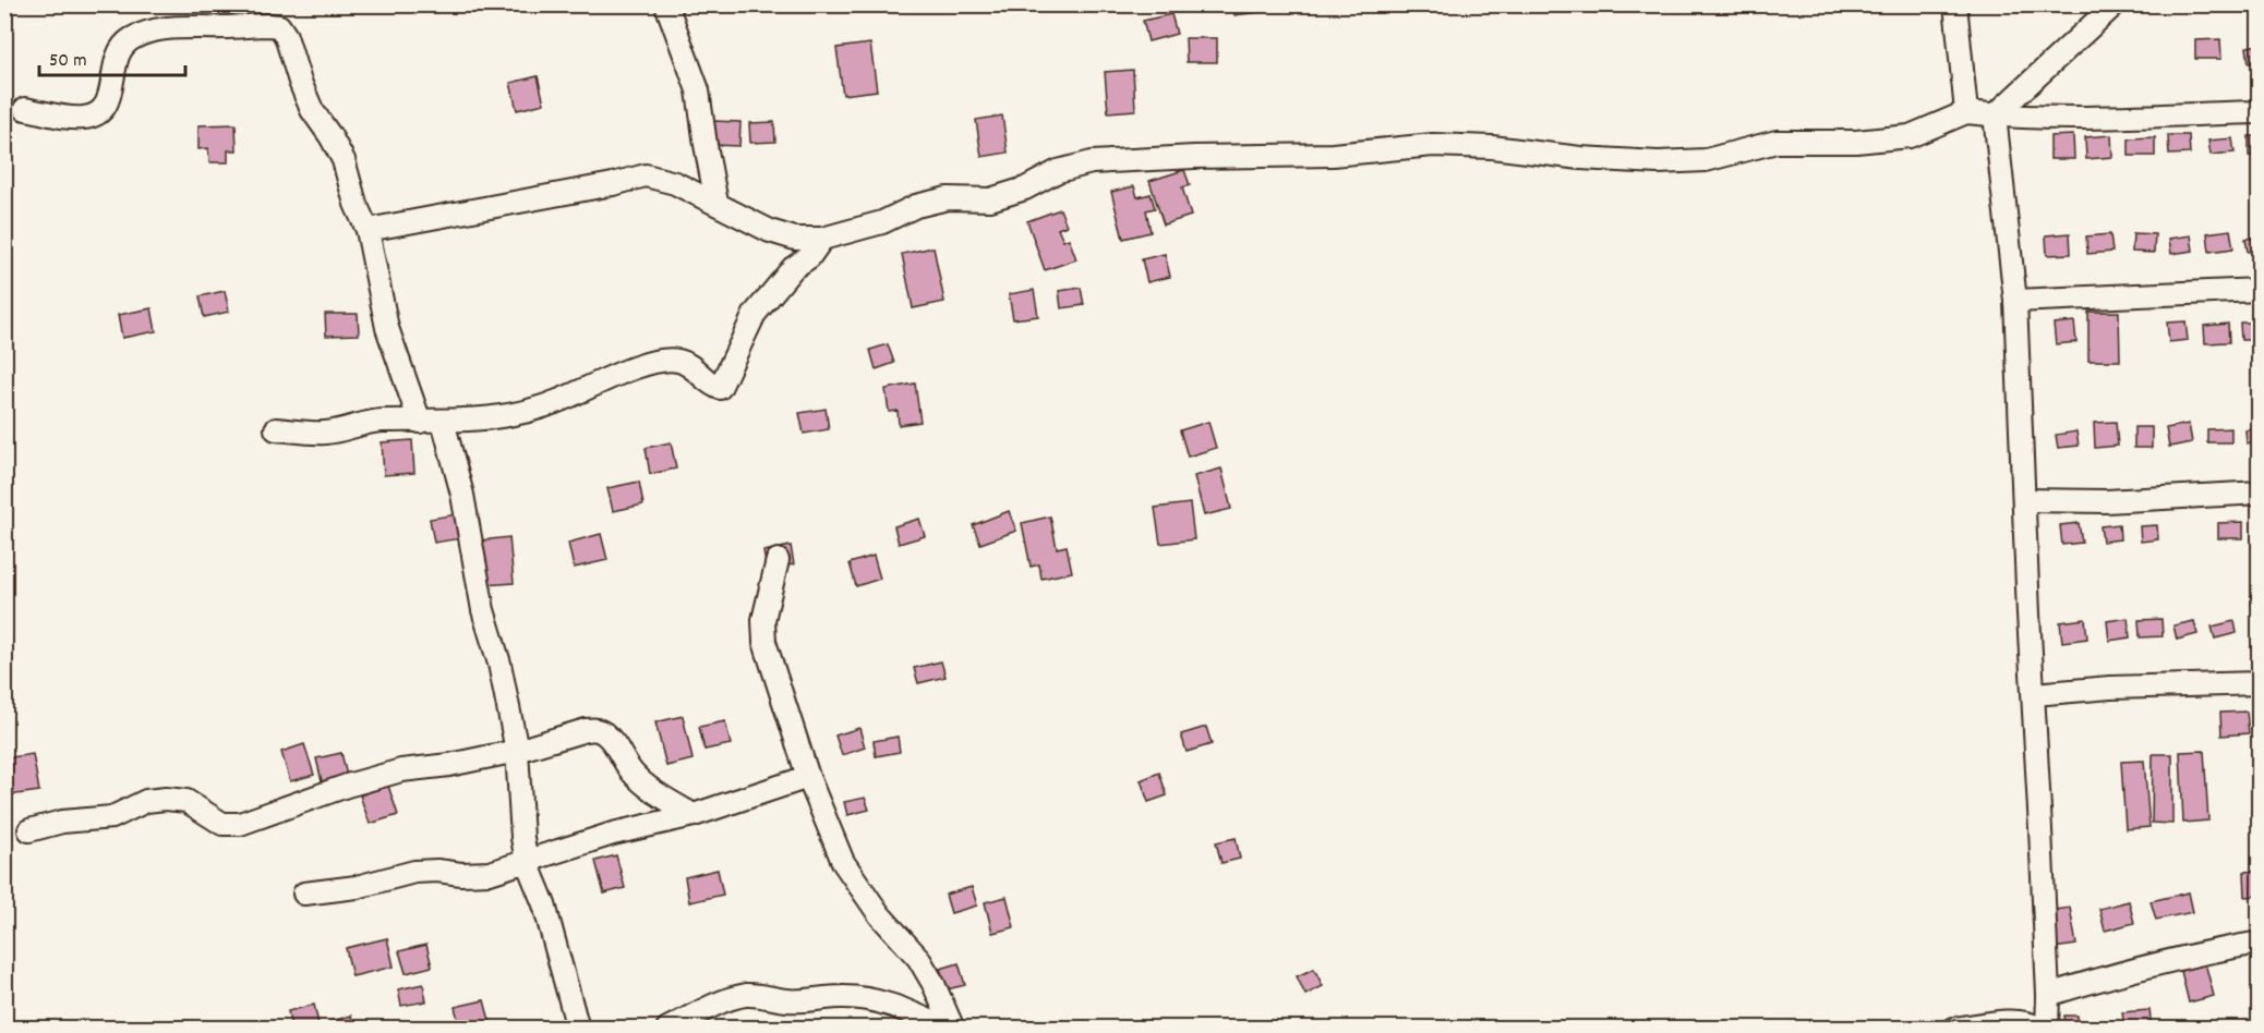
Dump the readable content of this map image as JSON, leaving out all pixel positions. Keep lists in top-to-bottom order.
{
  "scale_bar": "50 m"
}
